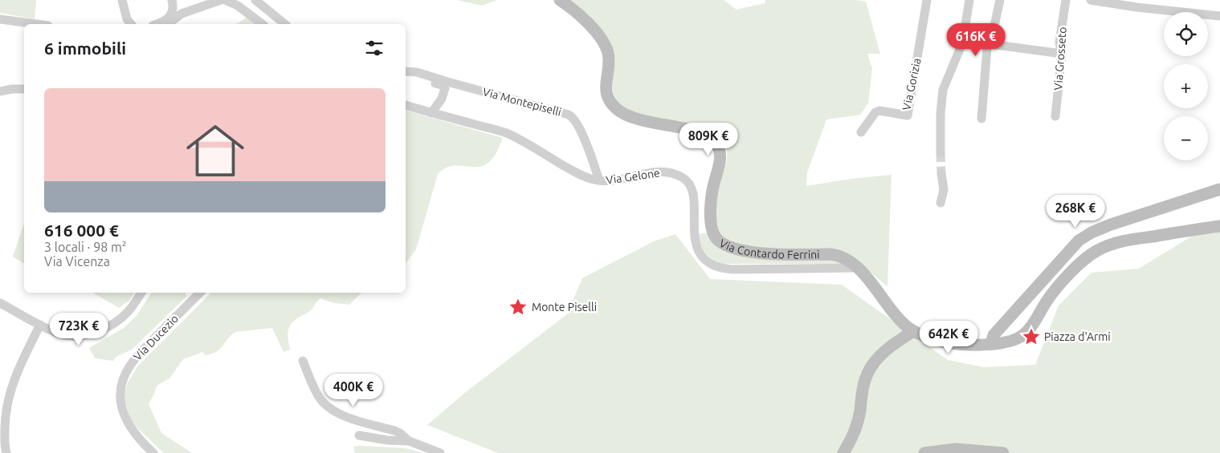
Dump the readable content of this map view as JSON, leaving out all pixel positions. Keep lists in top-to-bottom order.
{
  "streets": {
    "main road": ["Via Contardo Ferrini"],
    "street": [
      "Via Grosseto",
      "Via Gorizia",
      "Via Montepiselli",
      "Via Gelone",
      "Via Ducezio"
    ]
  },
  "crossings": [
    ["Via Montepiselli", "Via Gelone"],
    ["Via Gelone", "Via Contardo Ferrini"]
  ],
  "places": {
    "place": ["Monte Piselli", "Piazza d'Armi"]
  },
  "page": {
    "map_buttons": ["+", "−"],
    "price": [
      "616K €",
      "809K €",
      "268K €",
      "723K €",
      "642K €",
      "400K €"
    ],
    "heading": "6 immobili",
    "list": [
      {
        "name": "616 000 €",
        "note": "3 locali · 98 m² · Via Vicenza"
      }
    ]
  }
}
